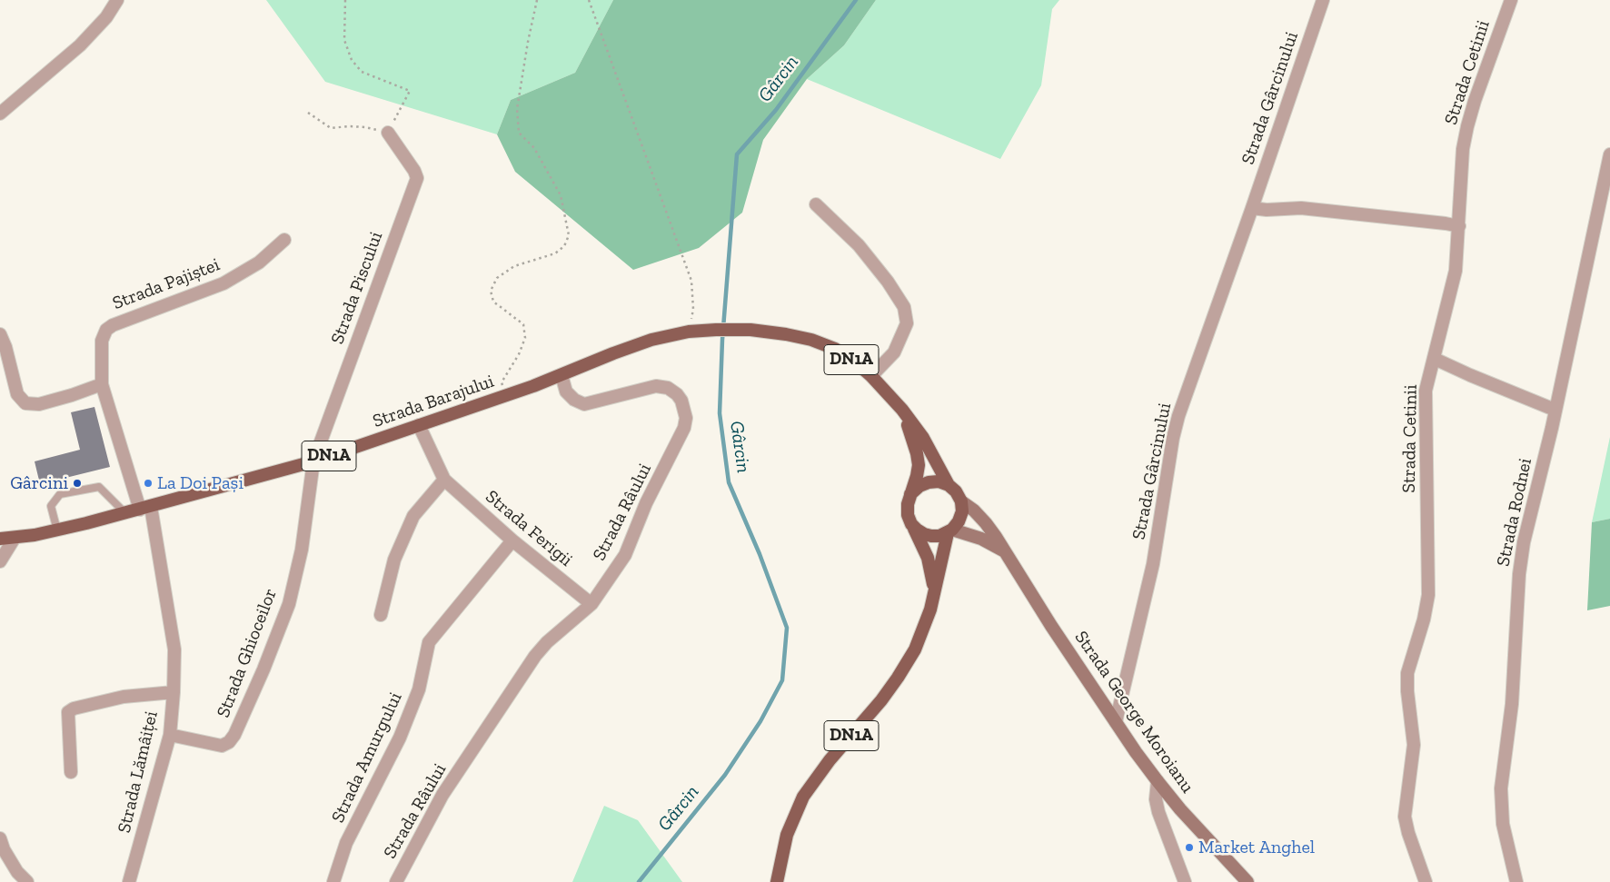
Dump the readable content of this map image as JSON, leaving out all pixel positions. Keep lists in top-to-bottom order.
{
  "streets": {
    "main road": ["DN1A", "Strada Barajului", "Strada George Moroianu"],
    "street": [
      "Strada Cetinii",
      "Strada Gârcinului",
      "Strada Pajiștei",
      "Strada Piscului",
      "Strada Râului",
      "Strada Rodnei",
      "Strada Ferigii",
      "Strada Ghioceilor",
      "Strada Amurgului",
      "Strada Lămâiței"
    ]
  },
  "crossings": [
    ["Strada Gârcinului", "Strada George Moroianu"],
    ["Strada Pajiștei", "Strada Barajului"],
    ["Strada Pajiștei", "Strada Lămâiței"],
    ["Strada Piscului", "Strada Barajului"],
    ["Strada Piscului", "Strada Ghioceilor"],
    ["DN1A", "Strada Barajului"],
    ["DN1A", "Strada George Moroianu"],
    ["Strada Barajului", "Strada Râului"],
    ["Strada Barajului", "Strada Ferigii"],
    ["Strada Barajului", "Strada Ghioceilor"],
    ["Strada Barajului", "Strada Lămâiței"],
    ["Strada Râului", "Strada Ferigii"],
    ["Strada Ferigii", "Strada Amurgului"],
    ["Strada Ghioceilor", "Strada Lămâiței"]
  ],
  "water": ["Gârcin"],
  "places": ["Gârcini", "La Doi Pași", "Market Anghel"]
}
